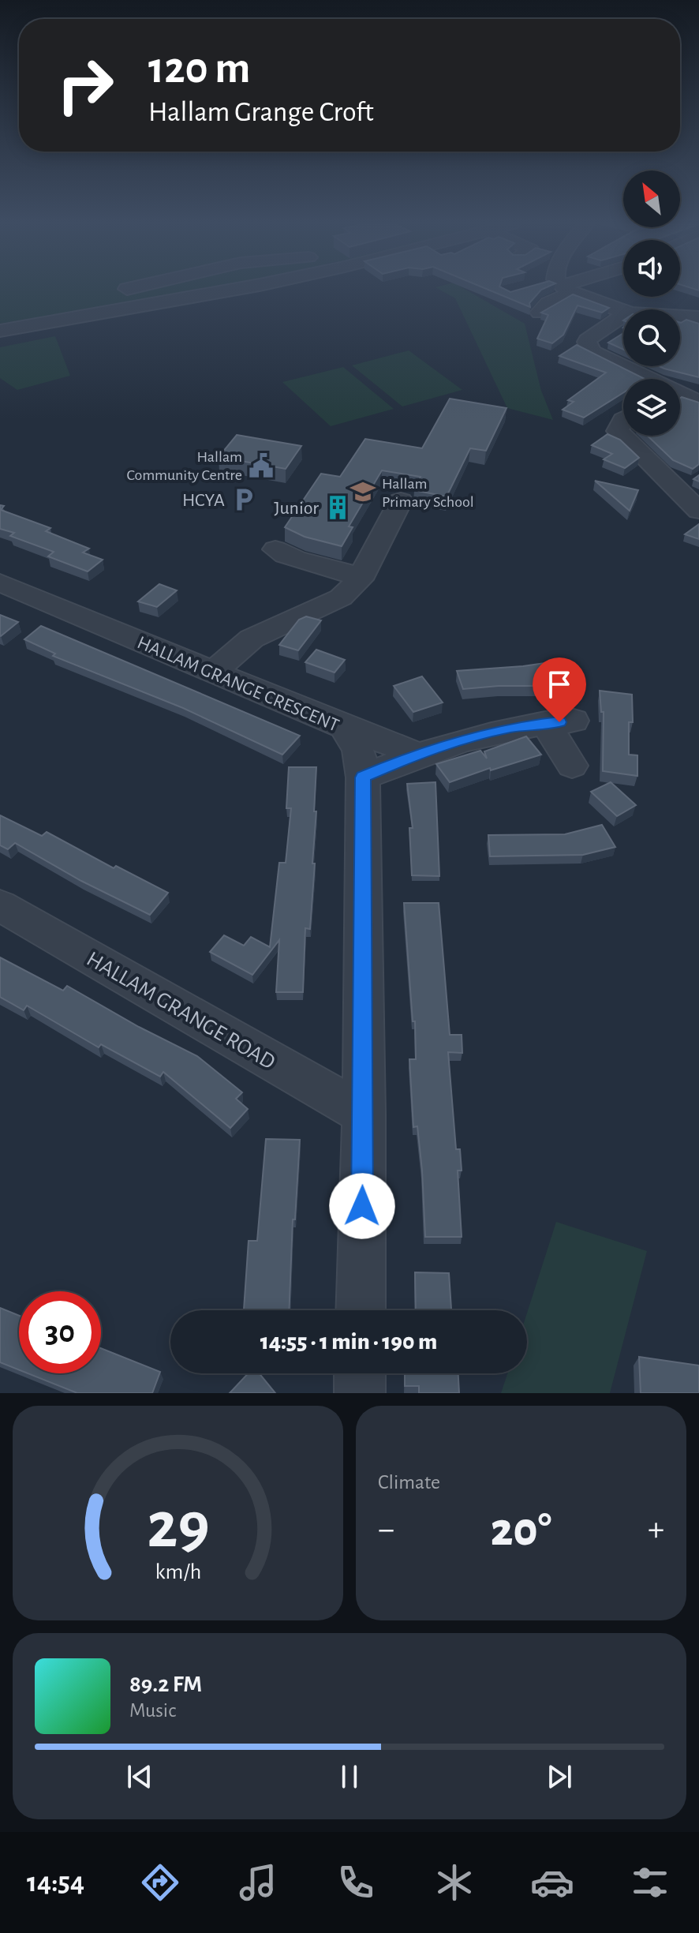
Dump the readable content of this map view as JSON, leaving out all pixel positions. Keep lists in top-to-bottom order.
{
  "streets": {
    "street": ["HALLAM GRANGE CRESCENT", "HALLAM GRANGE ROAD"]
  },
  "crossings": [
    ["HALLAM GRANGE CRESCENT", "HALLAM GRANGE ROAD"]
  ],
  "places": {
    "public building": ["Hallam Community Centre"],
    "school or university": ["Hallam Primary School"],
    "parking": ["HCYA"],
    "building": ["Junior"]
  },
  "north": "top left",
  "page": {
    "turn": ["120 m", "Hallam Grange Croft"],
    "limit": "30",
    "trip": "14:55 · 1 min · 190 m",
    "tile": "Climate",
    "heat": ["−", "20°", "+"],
    "song": ["89.2 FM", "Music"],
    "tabs": "14:54",
    "gauge": ["29", "km/h"]
  }
}
